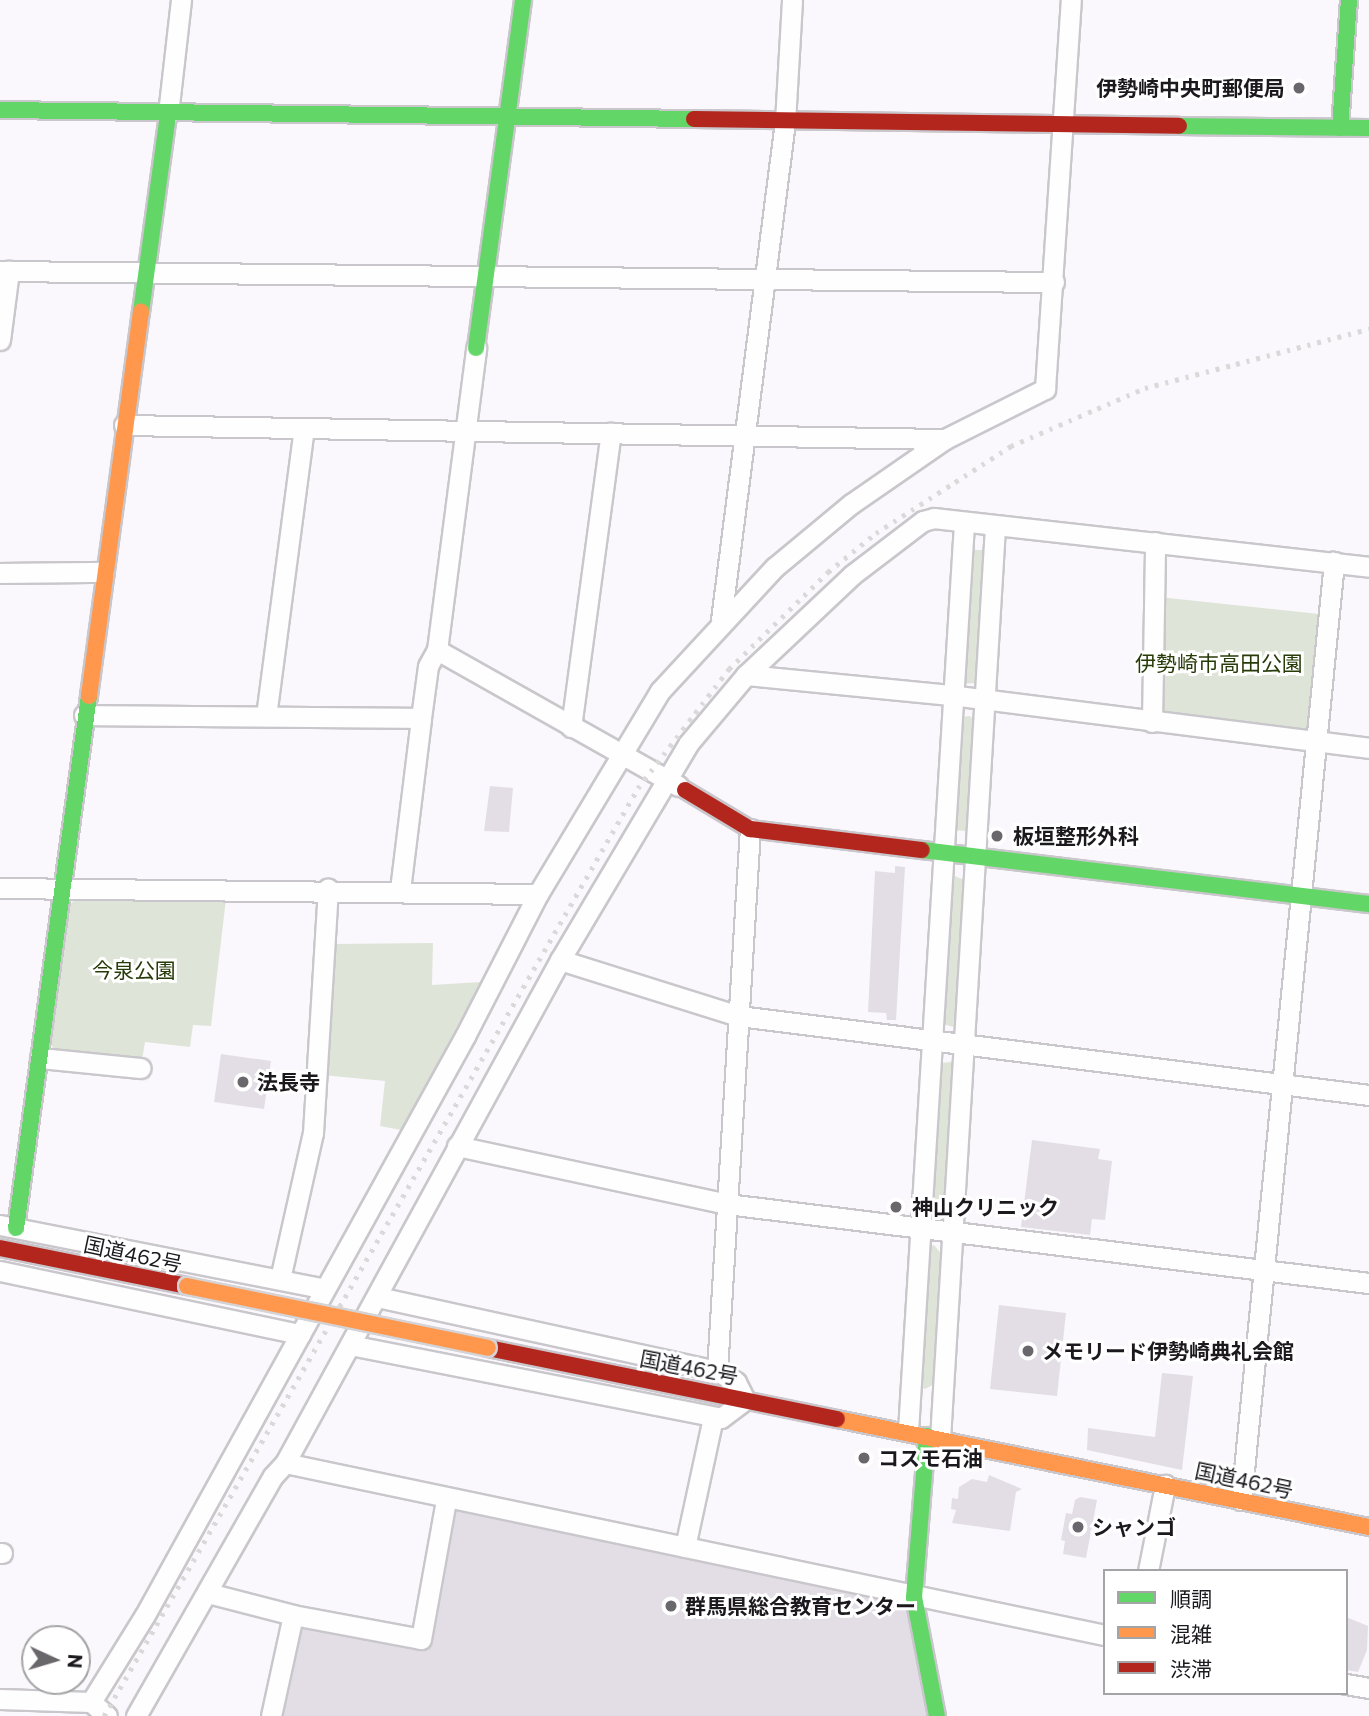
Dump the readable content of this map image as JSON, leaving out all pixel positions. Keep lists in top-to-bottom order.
{
  "streets": {
    "main road": ["国道462号"]
  },
  "parks": ["伊勢崎市高田公園", "今泉公園"],
  "places": [
    "伊勢崎中央町郵便局",
    "板垣整形外科",
    "法長寺",
    "神山クリニック",
    "メモリード伊勢崎典礼会館",
    "コスモ石油",
    "シャンゴ",
    "群馬県総合教育センター"
  ],
  "legend": ["順調", "混雑", "渋滞"],
  "north": "right"
}
